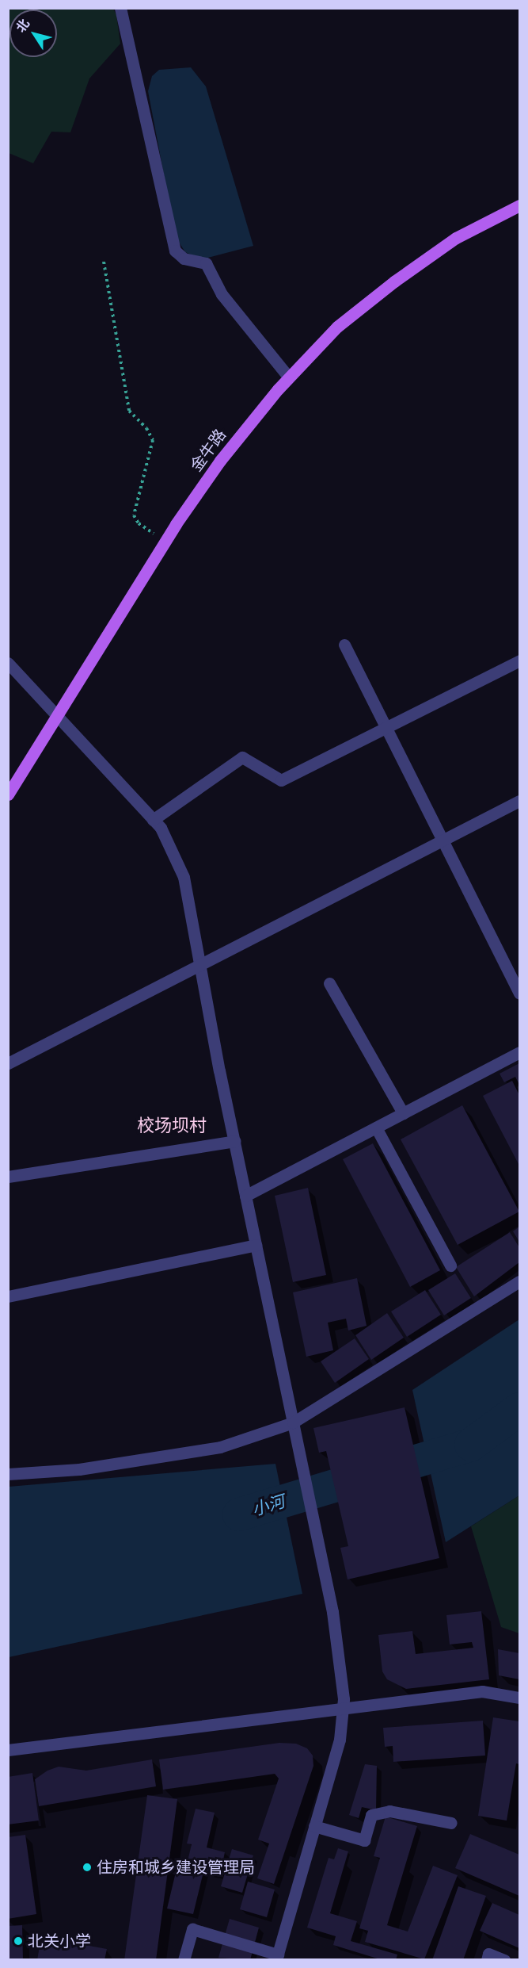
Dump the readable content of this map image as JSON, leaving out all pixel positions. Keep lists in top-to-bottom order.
{
  "streets": {
    "main road": ["金牛路"]
  },
  "districts": ["校场坝村"],
  "water": ["小河"],
  "places": ["住房和城乡建设管理局", "北关小学"],
  "north": "top left"
}
